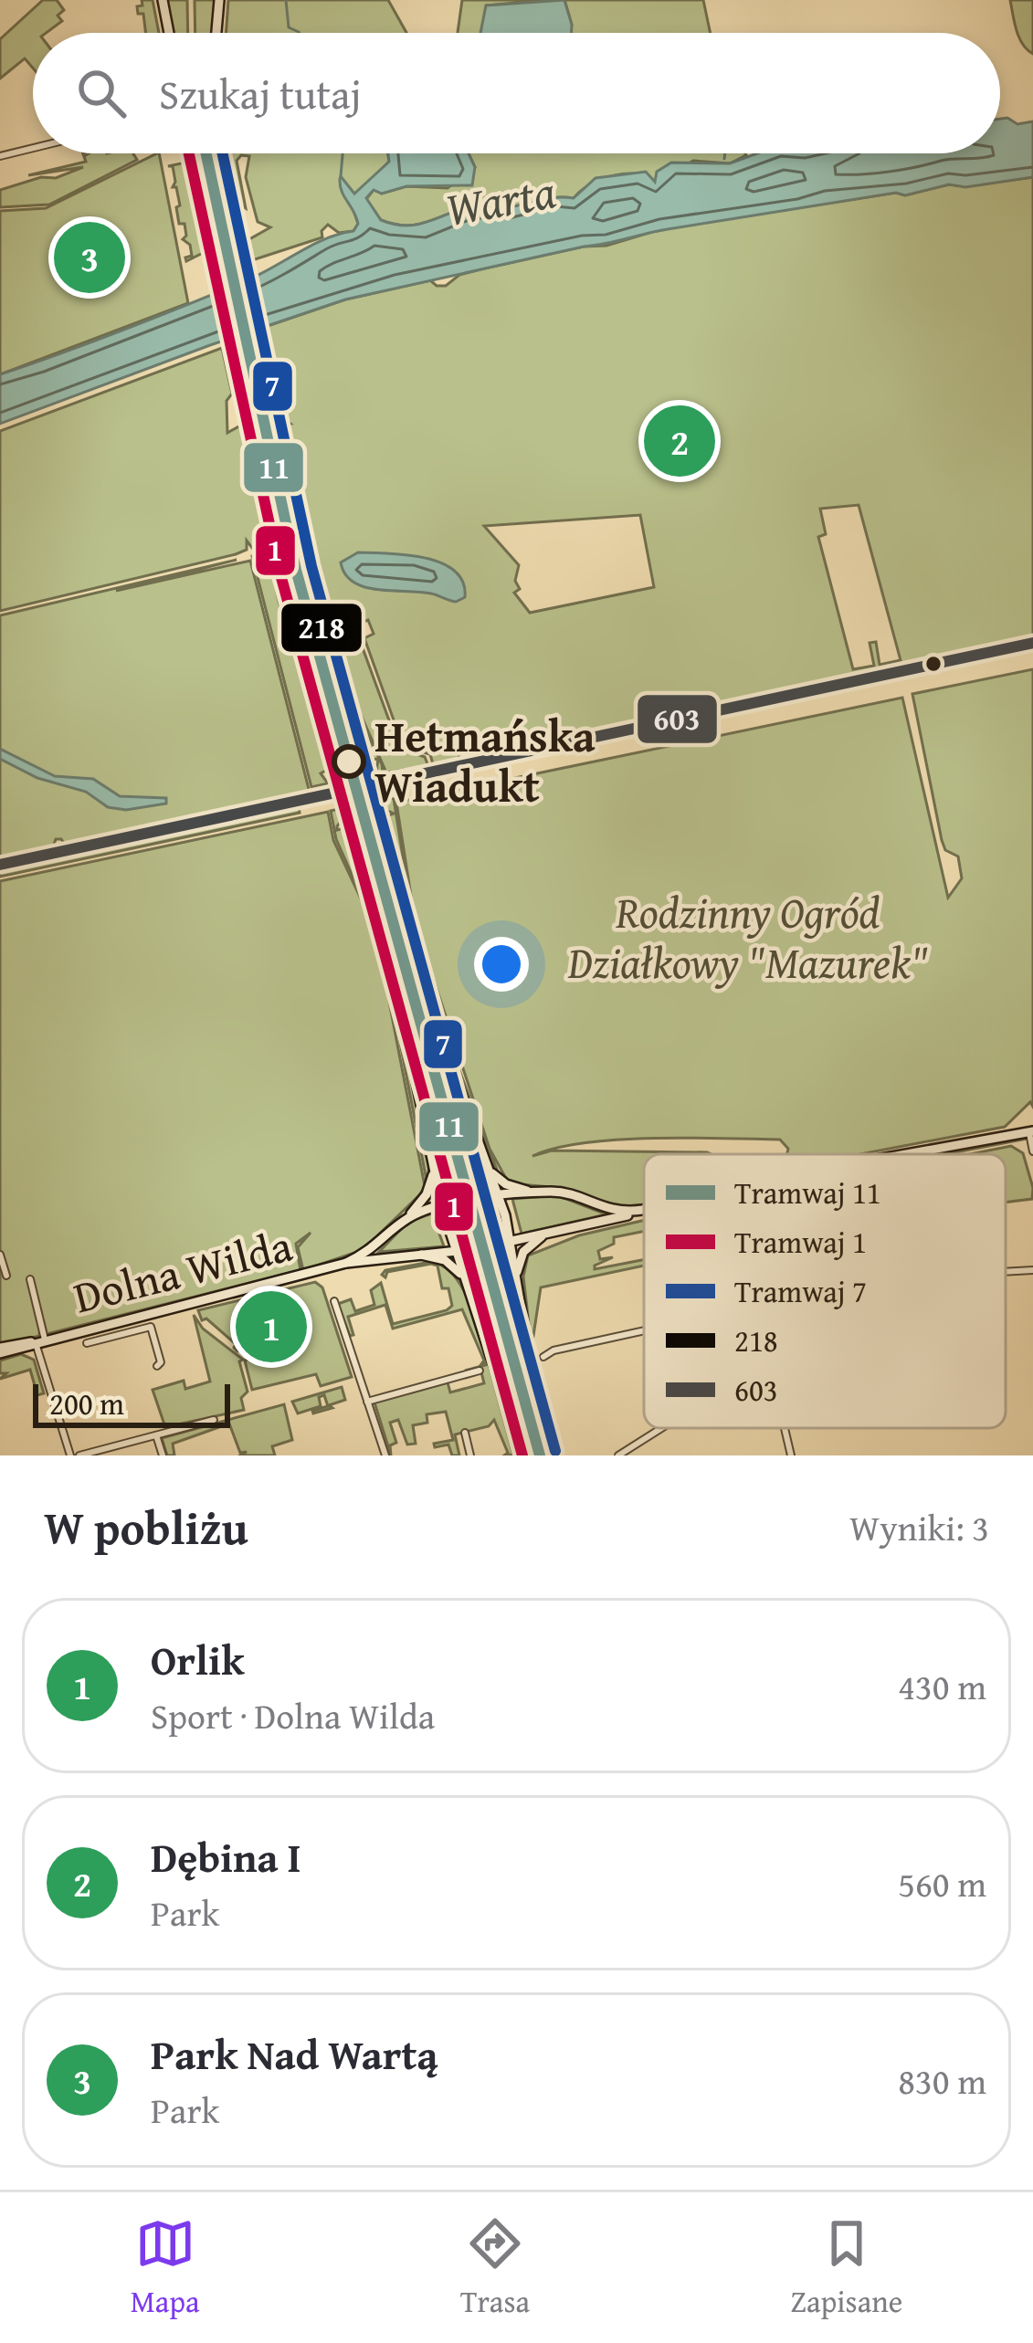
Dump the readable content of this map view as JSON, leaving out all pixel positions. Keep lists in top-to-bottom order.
{
  "streets": {
    "main road": ["Dolna Wilda"]
  },
  "water": ["Warta"],
  "parks": ["Rodzinny Ogród Działkowy \"Mazurek\""],
  "places": ["Hetmańska Wiadukt"],
  "lines": [
    "tram line 11",
    "tram line 1",
    "tram line 7",
    "transit line 218",
    "transit line 603"
  ],
  "legend": [
    "Tramwaj 11",
    "Tramwaj 1",
    "Tramwaj 7",
    "218",
    "603"
  ],
  "scale_bar": "200 m",
  "page": {
    "search": "Szukaj tutaj",
    "pins": ["3", "2", "1"],
    "scale": "200 m",
    "heading": ["W pobliżu", "Wyniki: 3"],
    "list": [
      {
        "mark": "1",
        "name": "Orlik",
        "note": "Sport · Dolna Wilda",
        "value": "430 m"
      },
      {
        "mark": "2",
        "name": "Dębina I",
        "note": "Park",
        "value": "560 m"
      },
      {
        "mark": "3",
        "name": "Park Nad Wartą",
        "note": "Park",
        "value": "830 m"
      }
    ],
    "nav": ["Mapa", "Trasa", "Zapisane"]
  }
}
